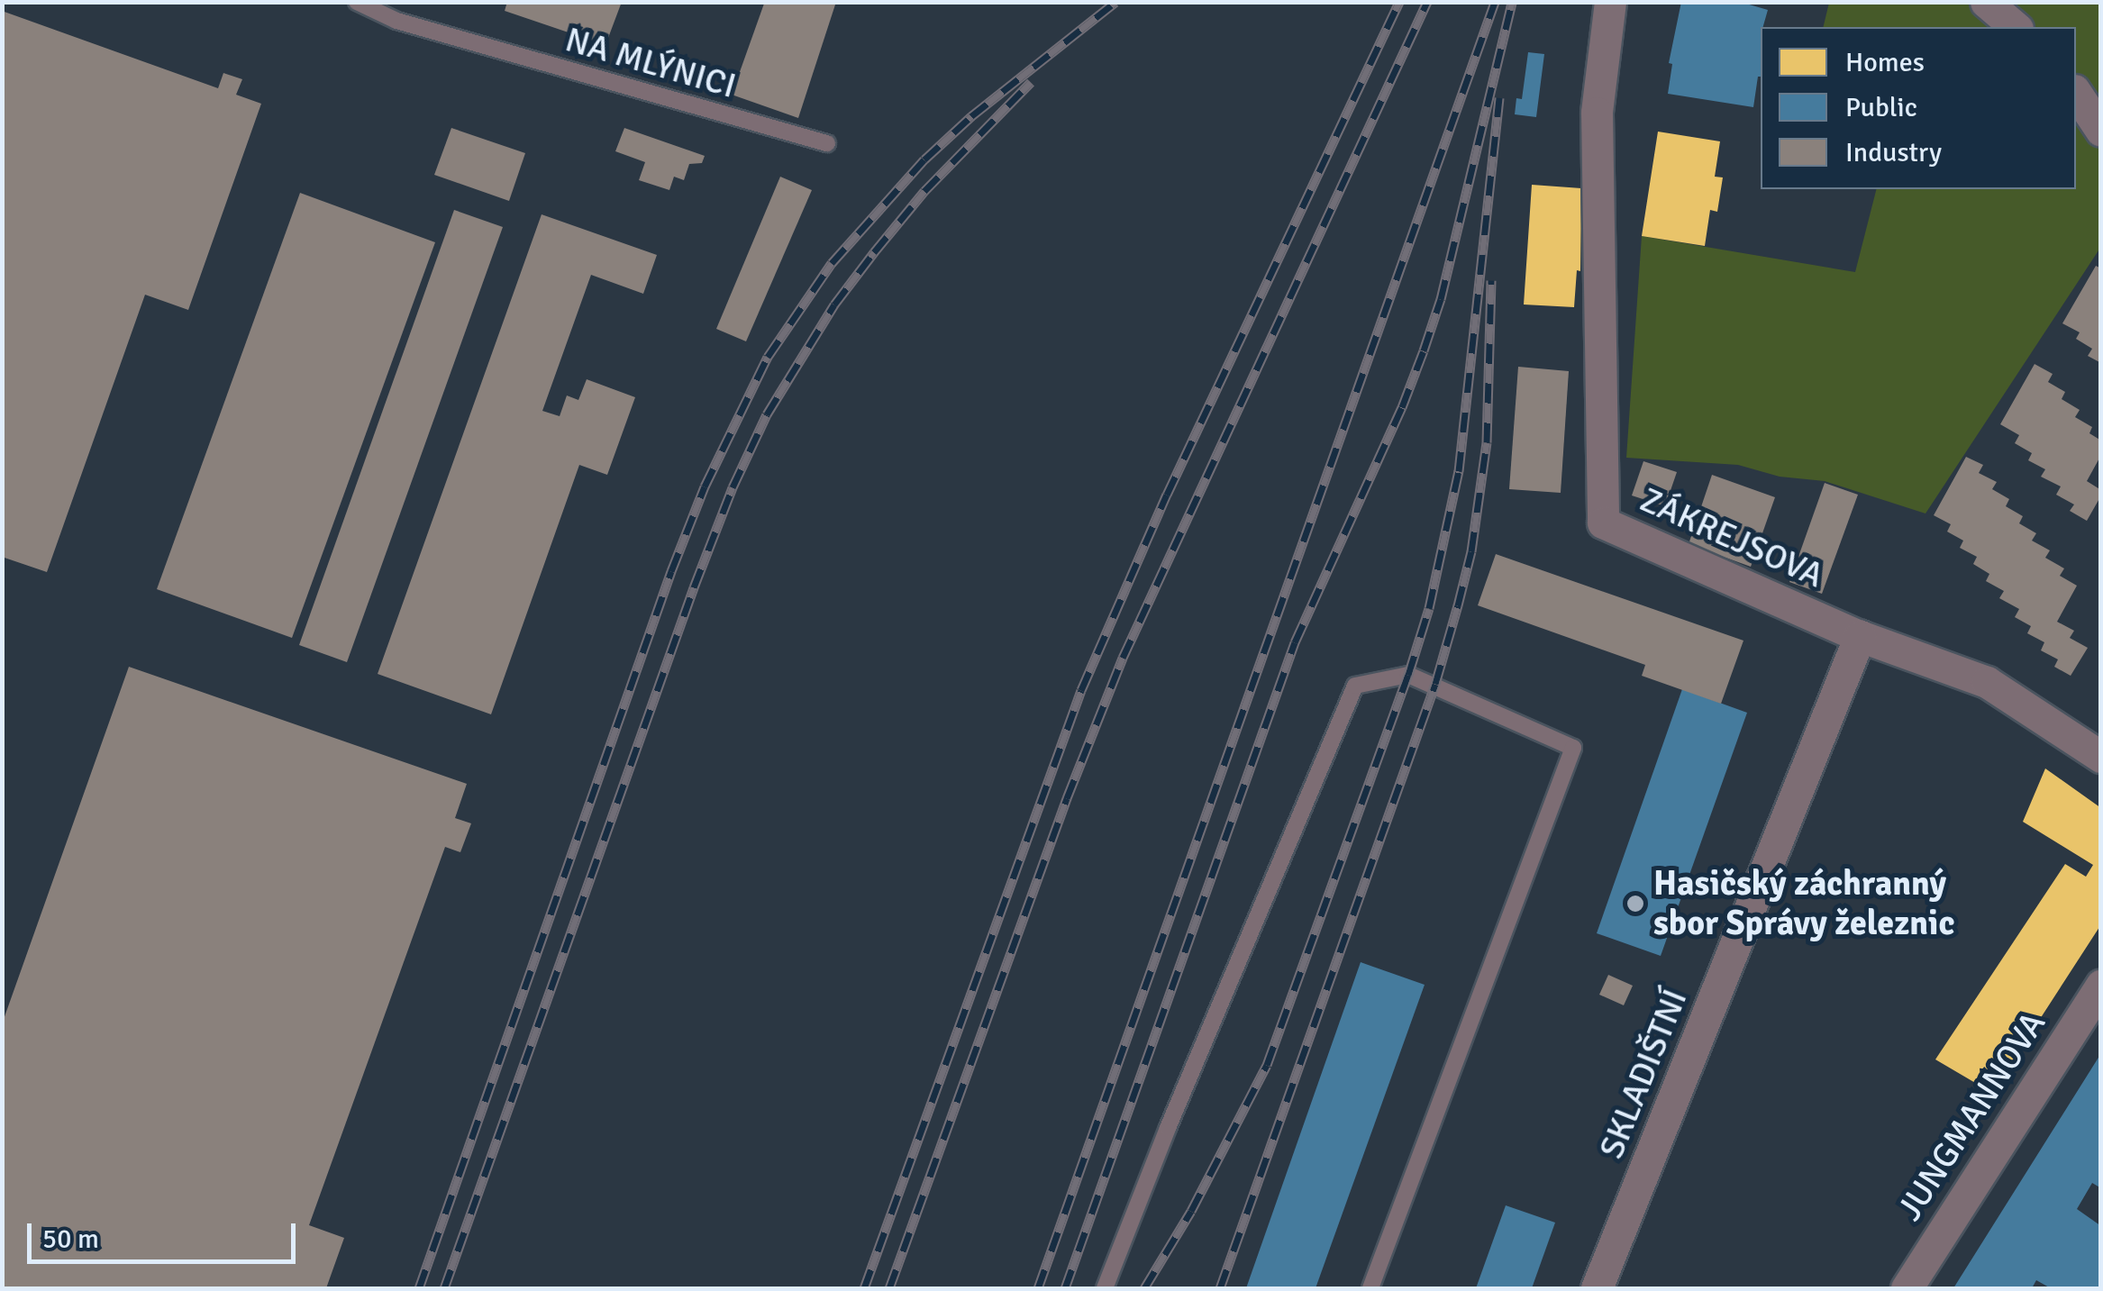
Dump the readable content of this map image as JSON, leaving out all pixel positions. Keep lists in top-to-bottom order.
{
  "streets": {
    "street": ["ZÁKREJSOVA", "SKLADIŠTNÍ", "JUNGMANNOVA"],
    "lane": ["NA MLÝNICI"]
  },
  "crossings": [
    ["ZÁKREJSOVA", "SKLADIŠTNÍ"]
  ],
  "places": ["Hasičský záchranný sbor Správy železnic"],
  "legend": ["Homes", "Public", "Industry"],
  "scale_bar": "50 m"
}
